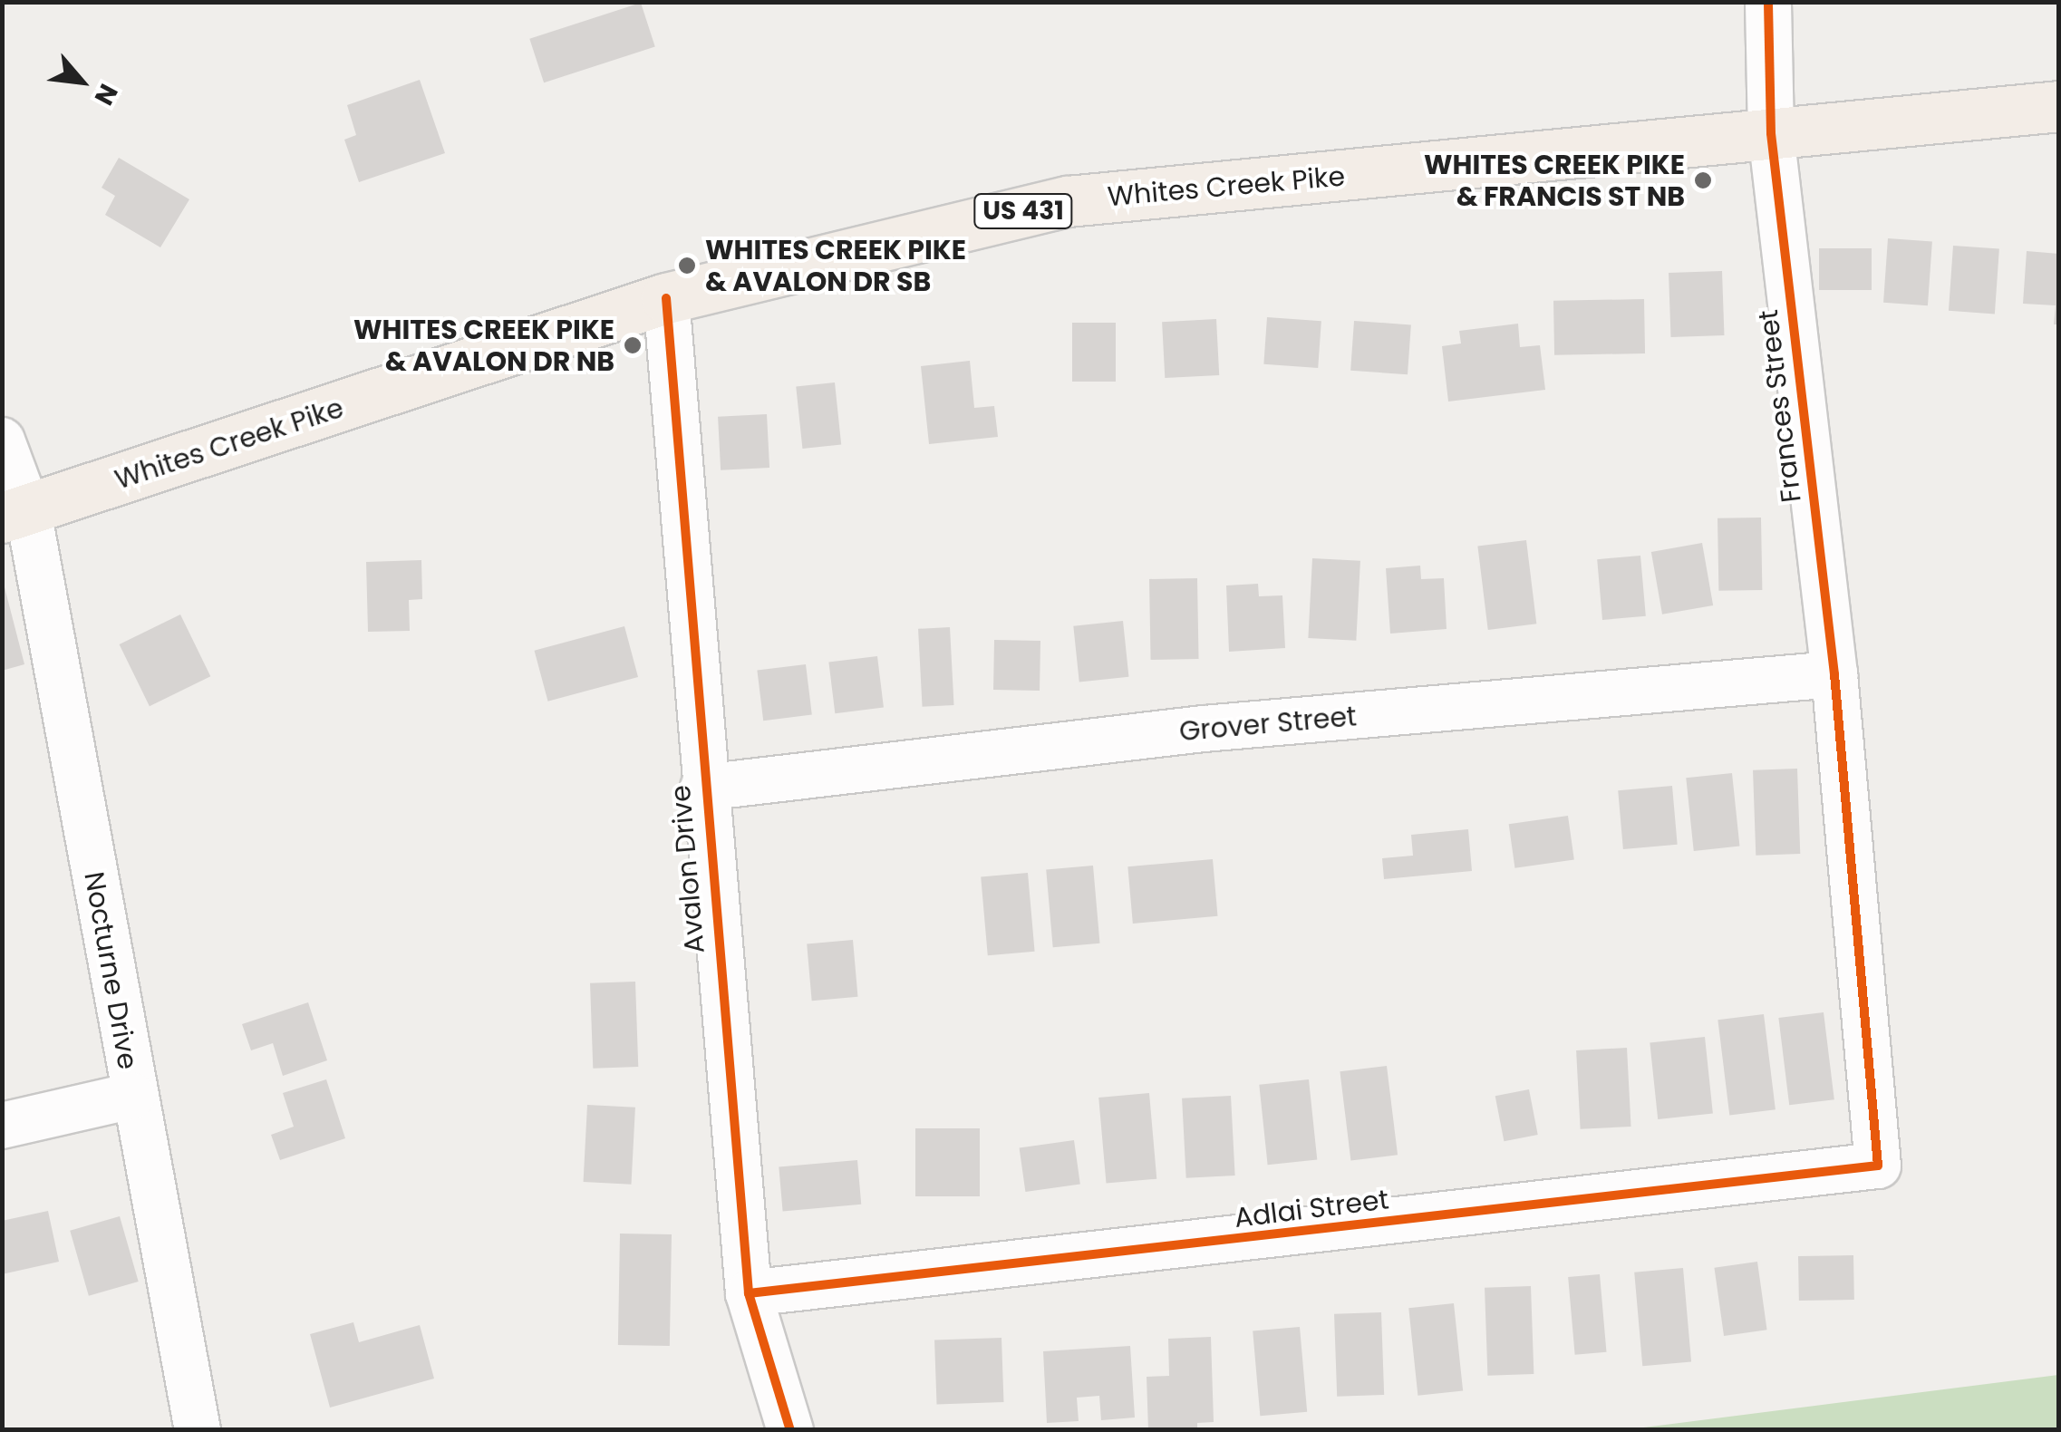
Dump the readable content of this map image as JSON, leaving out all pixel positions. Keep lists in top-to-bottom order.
{
  "streets": {
    "main road": ["Whites Creek Pike", "US 431"],
    "street": [
      "Frances Street",
      "Grover Street",
      "Avalon Drive",
      "Nocturne Drive",
      "Adlai Street"
    ]
  },
  "crossings": [
    ["Whites Creek Pike", "Frances Street"],
    ["Whites Creek Pike", "Avalon Drive"],
    ["Whites Creek Pike", "Nocturne Drive"],
    ["Frances Street", "Grover Street"],
    ["Frances Street", "Adlai Street"],
    ["Grover Street", "Avalon Drive"],
    ["Avalon Drive", "Adlai Street"]
  ],
  "places": ["WHITES CREEK PIKE & FRANCIS ST NB", "WHITES CREEK PIKE & AVALON DR SB", "WHITES CREEK PIKE & AVALON DR NB"],
  "north": "bottom right"
}
